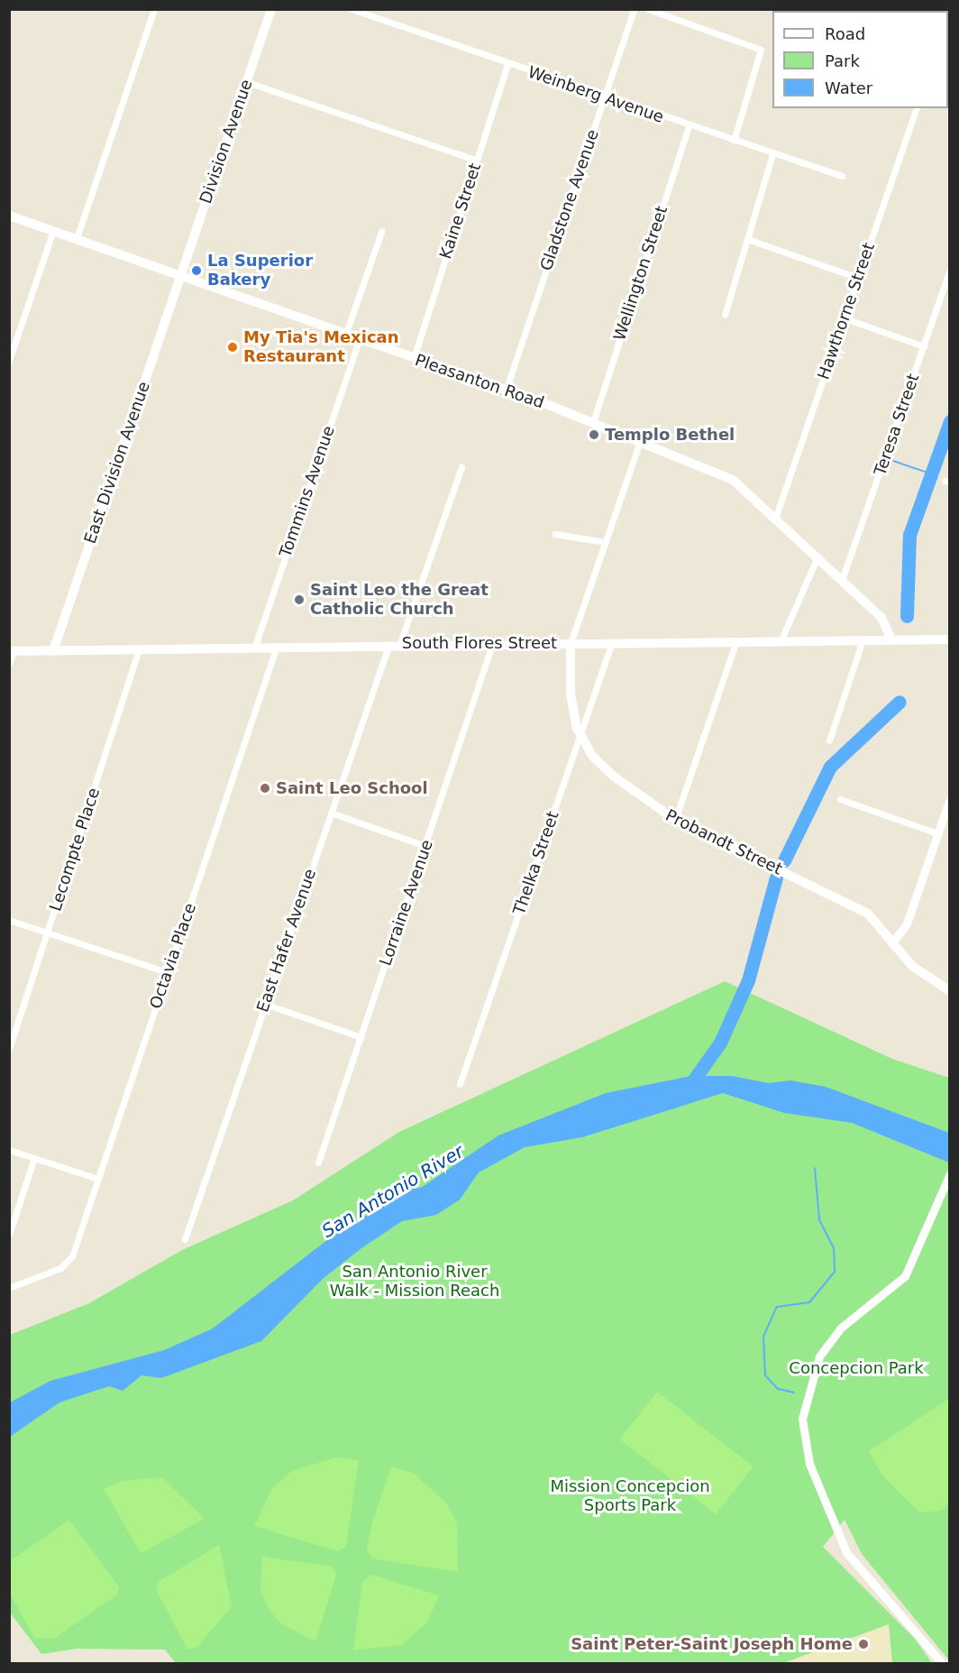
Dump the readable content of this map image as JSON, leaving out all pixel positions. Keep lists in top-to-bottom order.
{
  "streets": {
    "main road": [
      "Division Avenue",
      "Pleasanton Road",
      "East Division Avenue",
      "South Flores Street",
      "Probandt Street"
    ],
    "street": [
      "Weinberg Avenue",
      "Gladstone Avenue",
      "Kaine Street",
      "Wellington Street",
      "Hawthorne Street",
      "Teresa Street",
      "Tommins Avenue",
      "Lecompte Place",
      "Thelka Street",
      "Lorraine Avenue",
      "East Hafer Avenue",
      "Octavia Place"
    ]
  },
  "crossings": [
    ["Weinberg Avenue", "Gladstone Avenue"],
    ["Weinberg Avenue", "Kaine Street"],
    ["Weinberg Avenue", "Wellington Street"],
    ["Division Avenue", "Pleasanton Road"],
    ["Division Avenue", "East Division Avenue"],
    ["Gladstone Avenue", "Pleasanton Road"],
    ["Kaine Street", "Pleasanton Road"],
    ["Wellington Street", "Pleasanton Road"],
    ["Hawthorne Street", "Pleasanton Road"],
    ["Pleasanton Road", "Teresa Street"],
    ["Pleasanton Road", "East Division Avenue"],
    ["Pleasanton Road", "Tommins Avenue"],
    ["Pleasanton Road", "South Flores Street"],
    ["East Division Avenue", "South Flores Street"],
    ["Tommins Avenue", "South Flores Street"],
    ["South Flores Street", "Probandt Street"],
    ["South Flores Street", "Lecompte Place"],
    ["South Flores Street", "Thelka Street"],
    ["South Flores Street", "Lorraine Avenue"],
    ["South Flores Street", "East Hafer Avenue"],
    ["South Flores Street", "Octavia Place"],
    ["Probandt Street", "Thelka Street"]
  ],
  "water": ["San Antonio River"],
  "parks": ["San Antonio River Walk - Mission Reach", "Concepcion Park", "Mission Concepcion Sports Park"],
  "places": [
    "La Superior Bakery",
    "My Tia's Mexican Restaurant",
    "Templo Bethel",
    "Saint Leo the Great Catholic Church",
    "Saint Leo School",
    "Saint Peter-Saint Joseph Home"
  ],
  "legend": ["Road", "Park", "Water"]
}
